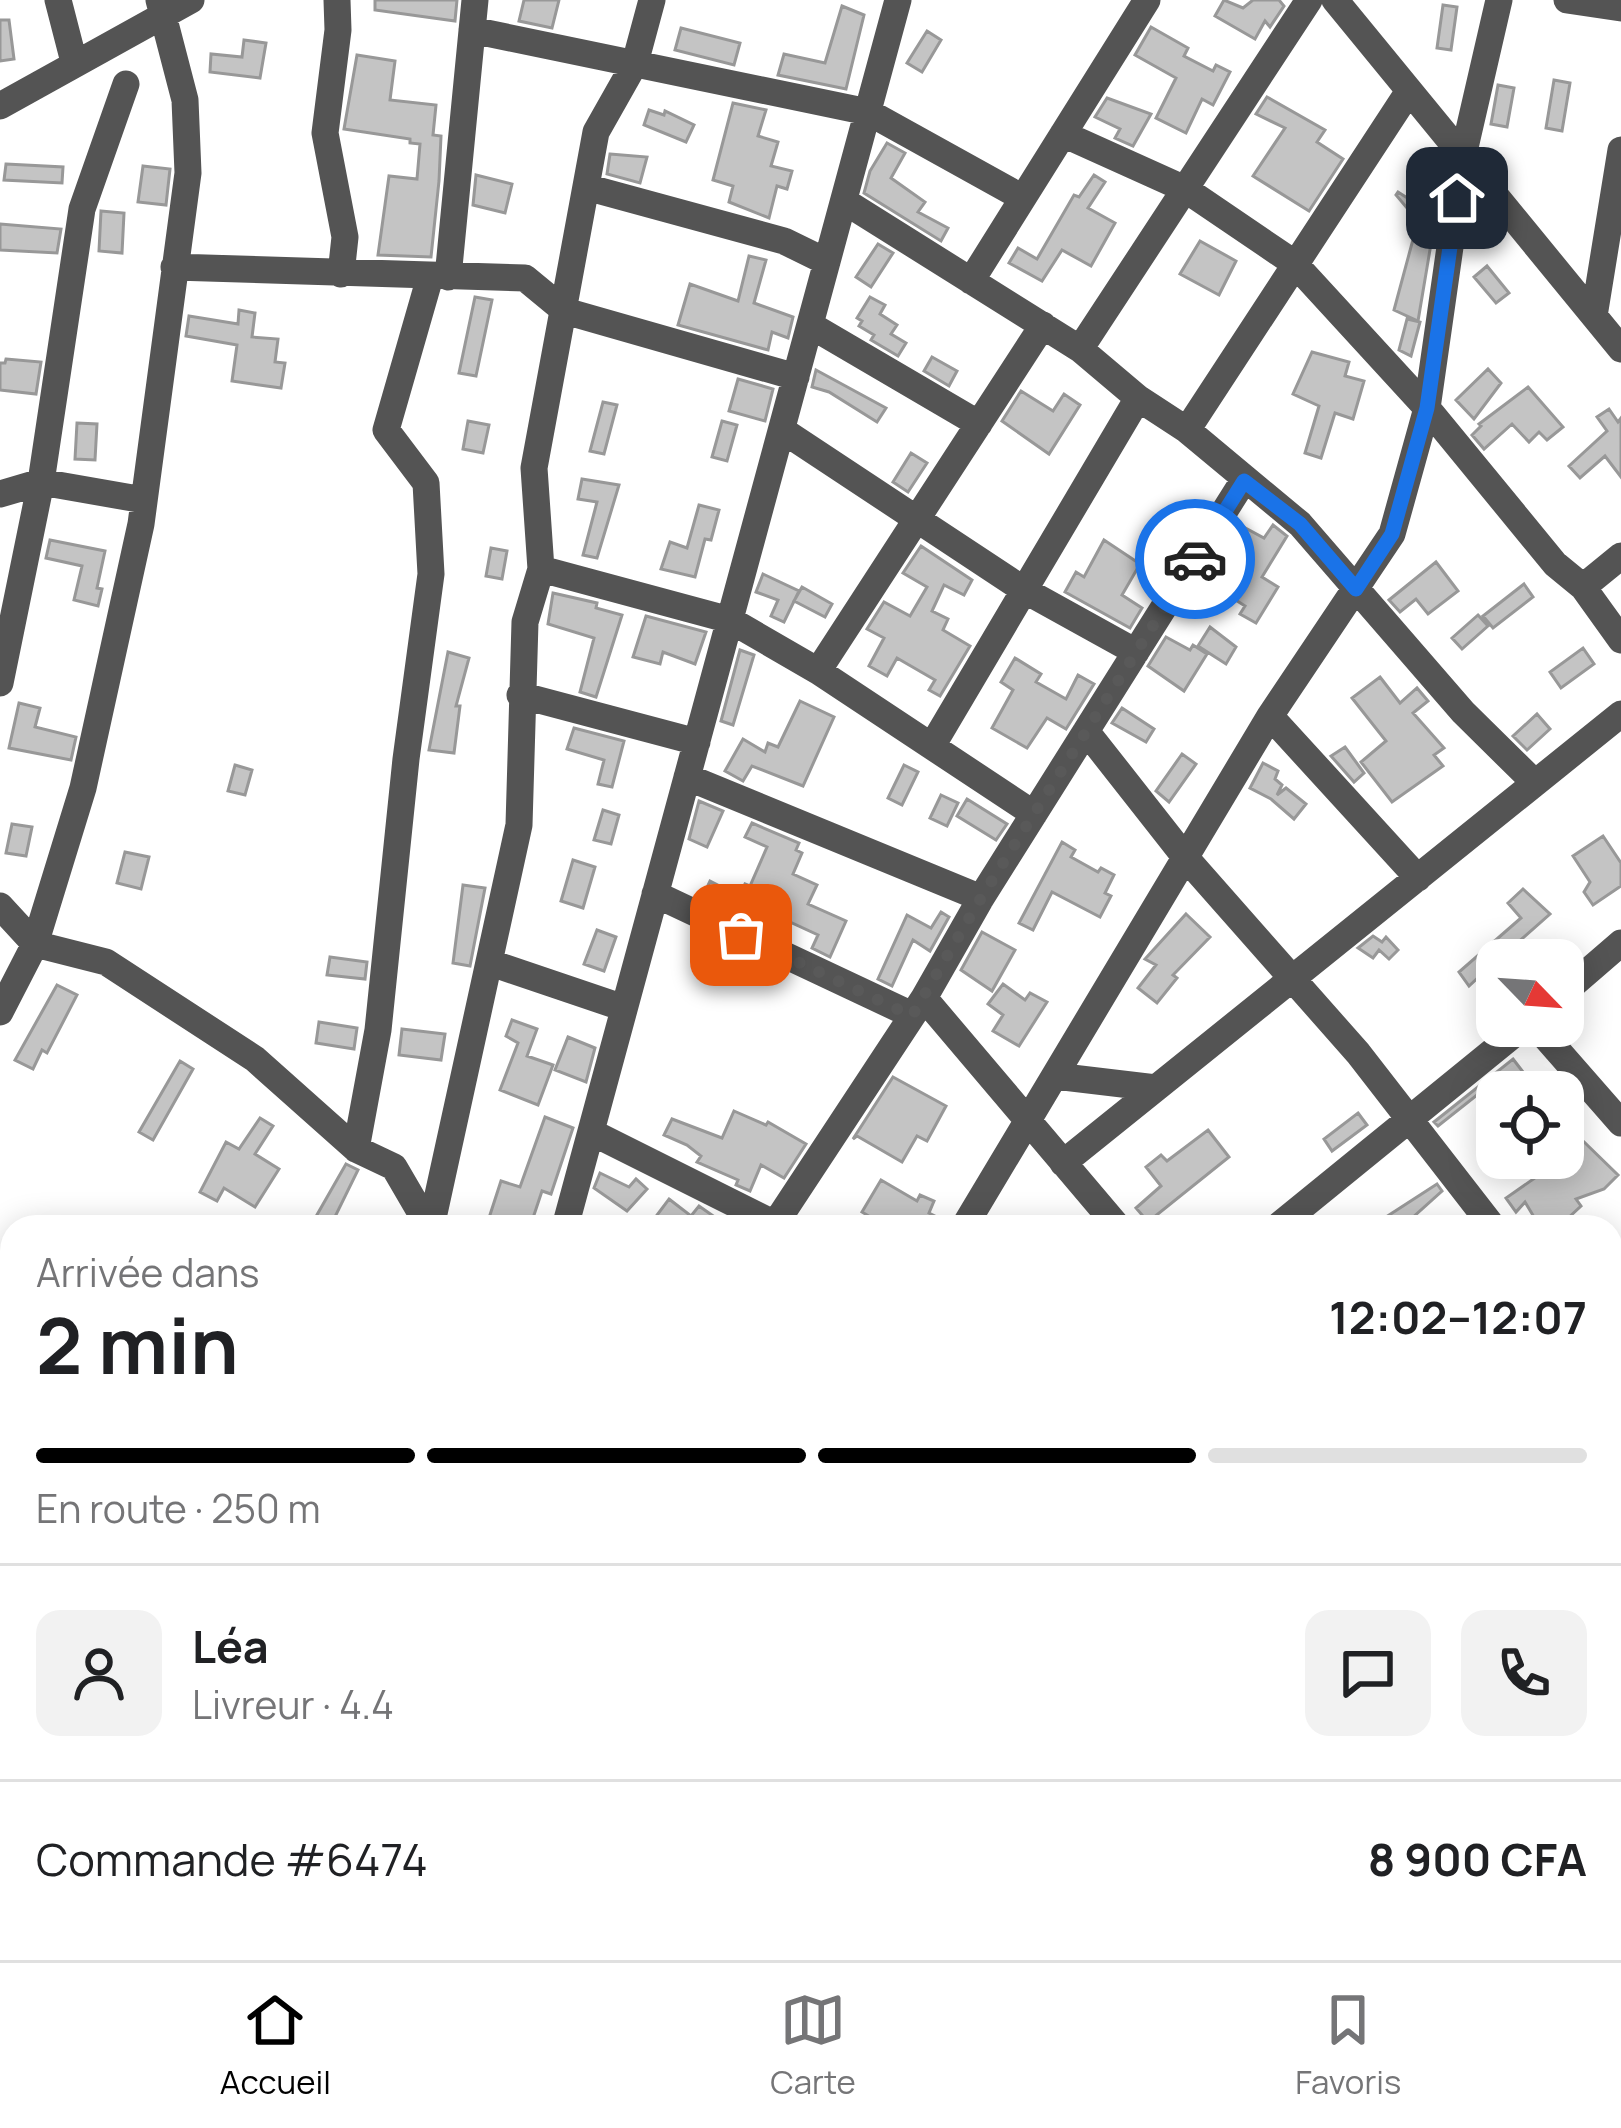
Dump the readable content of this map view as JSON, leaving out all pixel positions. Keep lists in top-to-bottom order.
{
  "north": "bottom right",
  "page": {
    "heading": ["2 min", "Arrivée dans", "12:02–12:07"],
    "panel": [
      "Léa",
      "Livreur · 4.4",
      "Commande #6474",
      "8 900 CFA"
    ],
    "bar": "En route · 250 m",
    "tabs": ["Accueil", "Carte", "Favoris"]
  }
}
